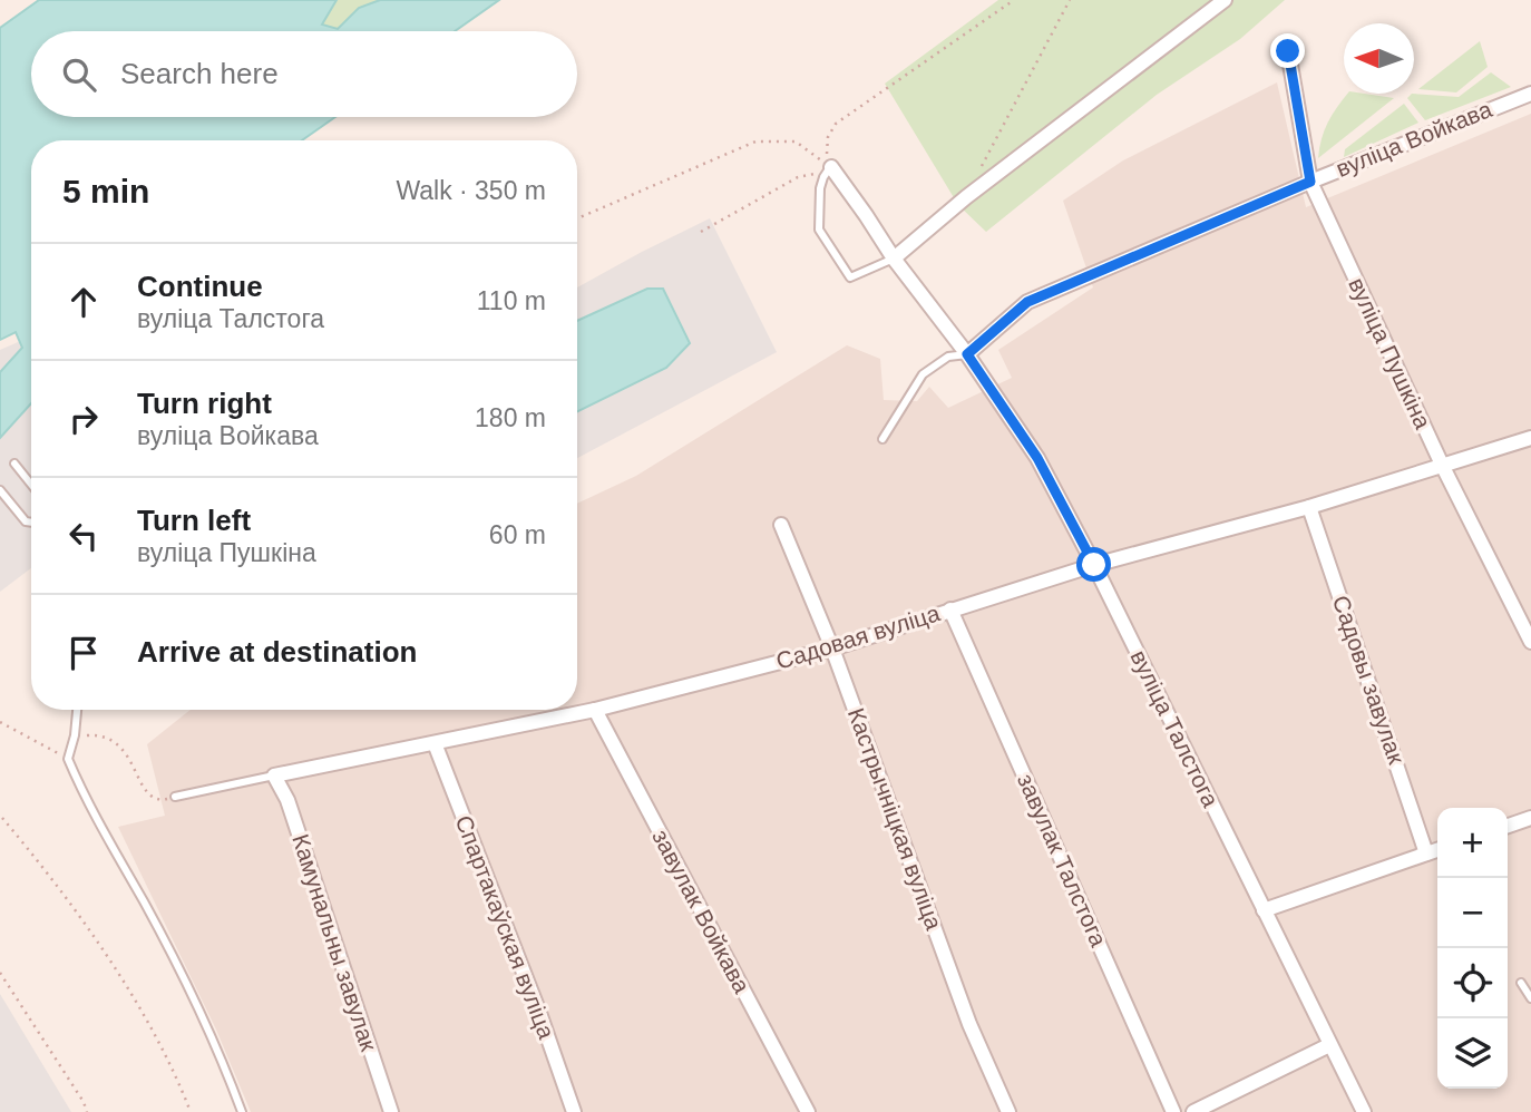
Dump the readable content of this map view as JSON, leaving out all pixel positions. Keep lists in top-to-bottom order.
{
  "streets": {
    "street": [
      "вуліца Войкава",
      "вуліца Пушкіна",
      "Садовая вуліца",
      "Садовы завулак",
      "вуліца Талстога",
      "Кастрычніцкая вуліца",
      "завулак Талстога",
      "завулак Войкава",
      "Спартакаўская вуліца",
      "Камунальны завулак"
    ]
  },
  "crossings": [
    ["вуліца Войкава", "вуліца Пушкіна"],
    ["вуліца Войкава", "вуліца Талстога"],
    ["вуліца Пушкіна", "Садовая вуліца"],
    ["Садовая вуліца", "Садовы завулак"],
    ["Садовая вуліца", "вуліца Талстога"],
    ["Садовая вуліца", "Кастрычніцкая вуліца"],
    ["Садовая вуліца", "завулак Талстога"],
    ["Садовая вуліца", "завулак Войкава"],
    ["Садовая вуліца", "Спартакаўская вуліца"],
    ["Садовая вуліца", "Камунальны завулак"]
  ],
  "north": "left",
  "page": {
    "search": "Search here",
    "heading": ["5 min", "Walk · 350 m"],
    "list": [
      ["Continue", "вуліца Талстога", "110 m"],
      ["Turn right", "вуліца Войкава", "180 m"],
      ["Turn left", "вуліца Пушкіна", "60 m"],
      "Arrive at destination"
    ],
    "map_buttons": ["+", "−"]
  }
}
